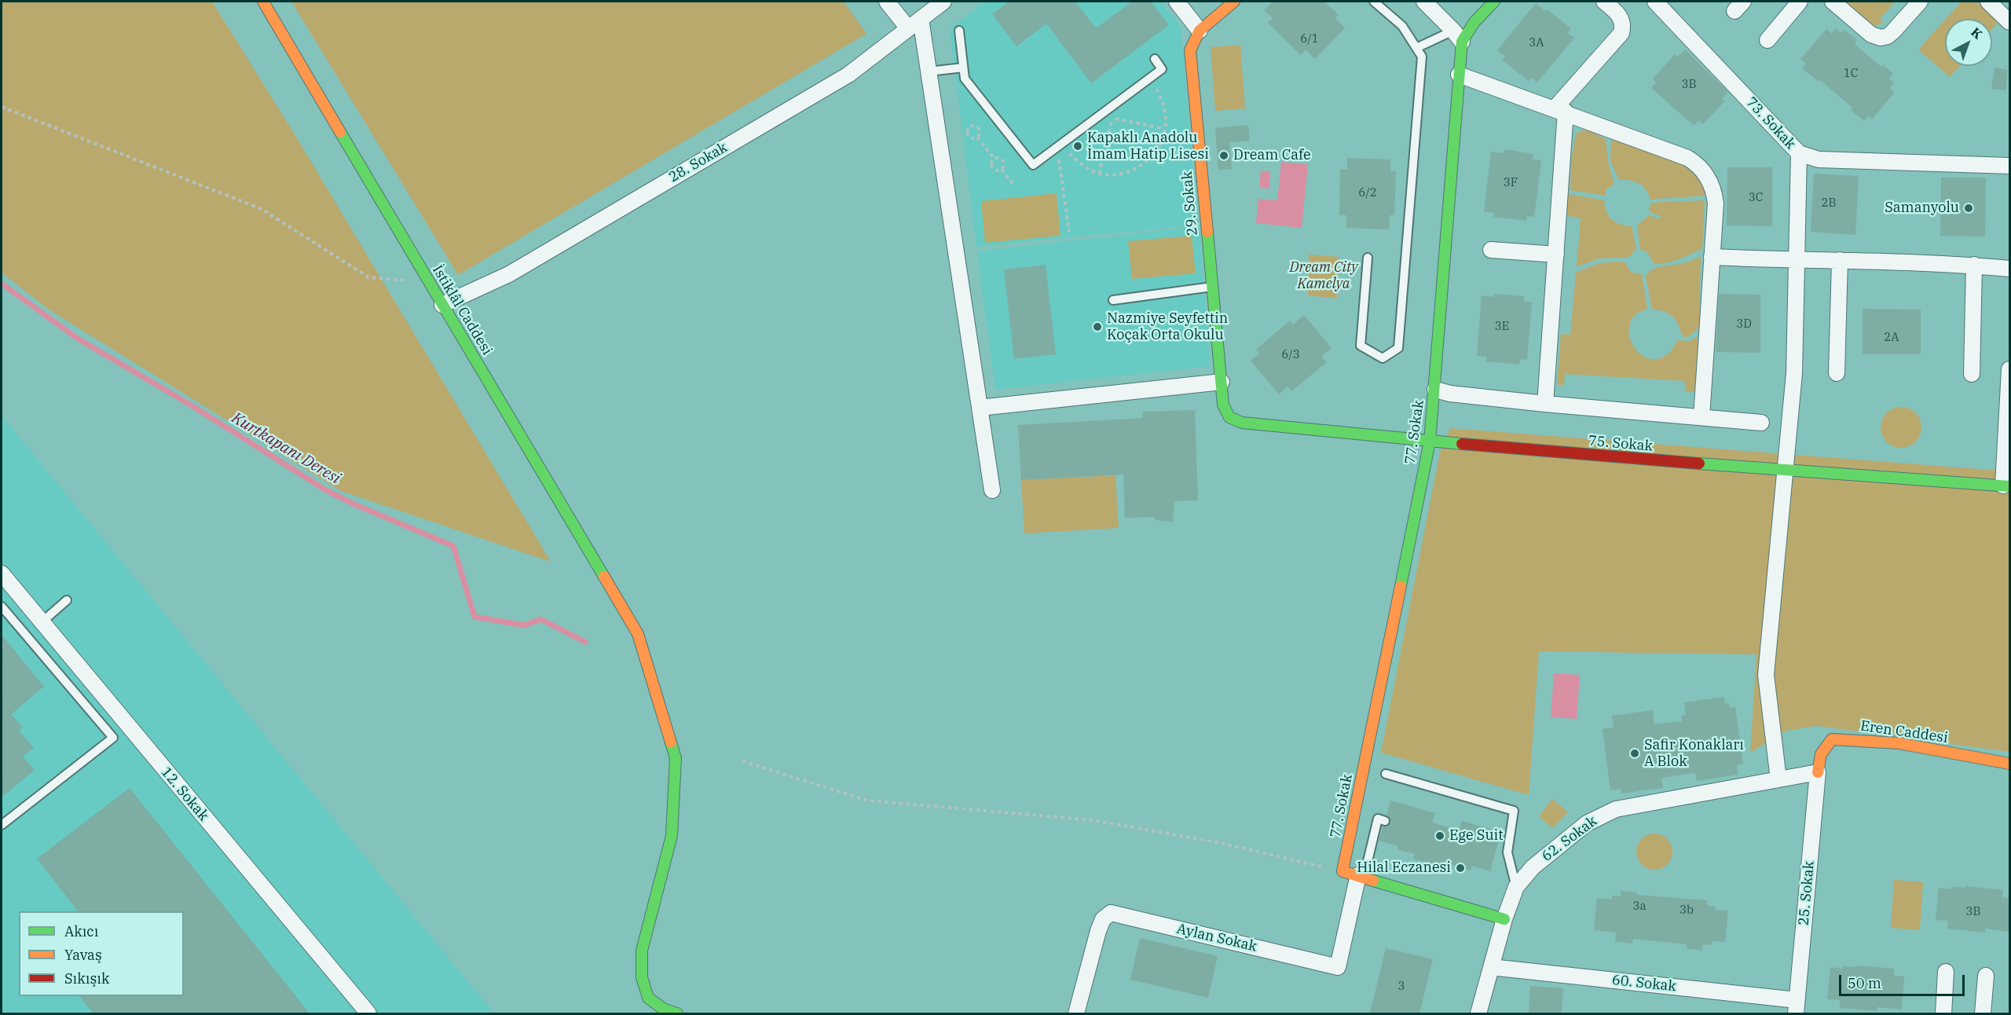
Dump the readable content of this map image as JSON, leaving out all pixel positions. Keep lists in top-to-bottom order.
{
  "streets": {
    "street": [
      "73. Sokak",
      "28. Sokak",
      "29. Sokak",
      "İstiklâl Caddesi",
      "77. Sokak",
      "75. Sokak",
      "Eren Caddesi",
      "12. Sokak",
      "62. Sokak",
      "25. Sokak",
      "Aylan Sokak",
      "60. Sokak"
    ]
  },
  "crossings": [
    ["28. Sokak", "İstiklâl Caddesi"],
    ["29. Sokak", "75. Sokak"],
    ["77. Sokak", "75. Sokak"],
    ["Eren Caddesi", "62. Sokak"],
    ["Eren Caddesi", "25. Sokak"],
    ["62. Sokak", "25. Sokak"],
    ["62. Sokak", "60. Sokak"],
    ["25. Sokak", "60. Sokak"]
  ],
  "water": ["Kurtkapanı Deresi"],
  "parks": ["Dream City Kamelya"],
  "places": [
    "Kapaklı Anadolu İmam Hatip Lisesi",
    "Dream Cafe",
    "Samanyolu",
    "Nazmiye Seyfettin Koçak Orta Okulu",
    "Safir Konakları A Blok",
    "Ege Suit",
    "Hilal Eczanesi"
  ],
  "house_numbers": [
    "6/1",
    "3A",
    "1C",
    "3B",
    "3F",
    "6/2",
    "3C",
    "2B",
    "3D",
    "3E",
    "2A",
    "6/3",
    "3a",
    "3b",
    "3B",
    "3"
  ],
  "legend": ["Akıcı", "Yavaş", "Sıkışık"],
  "scale_bar": "50 m",
  "north": "top right"
}
